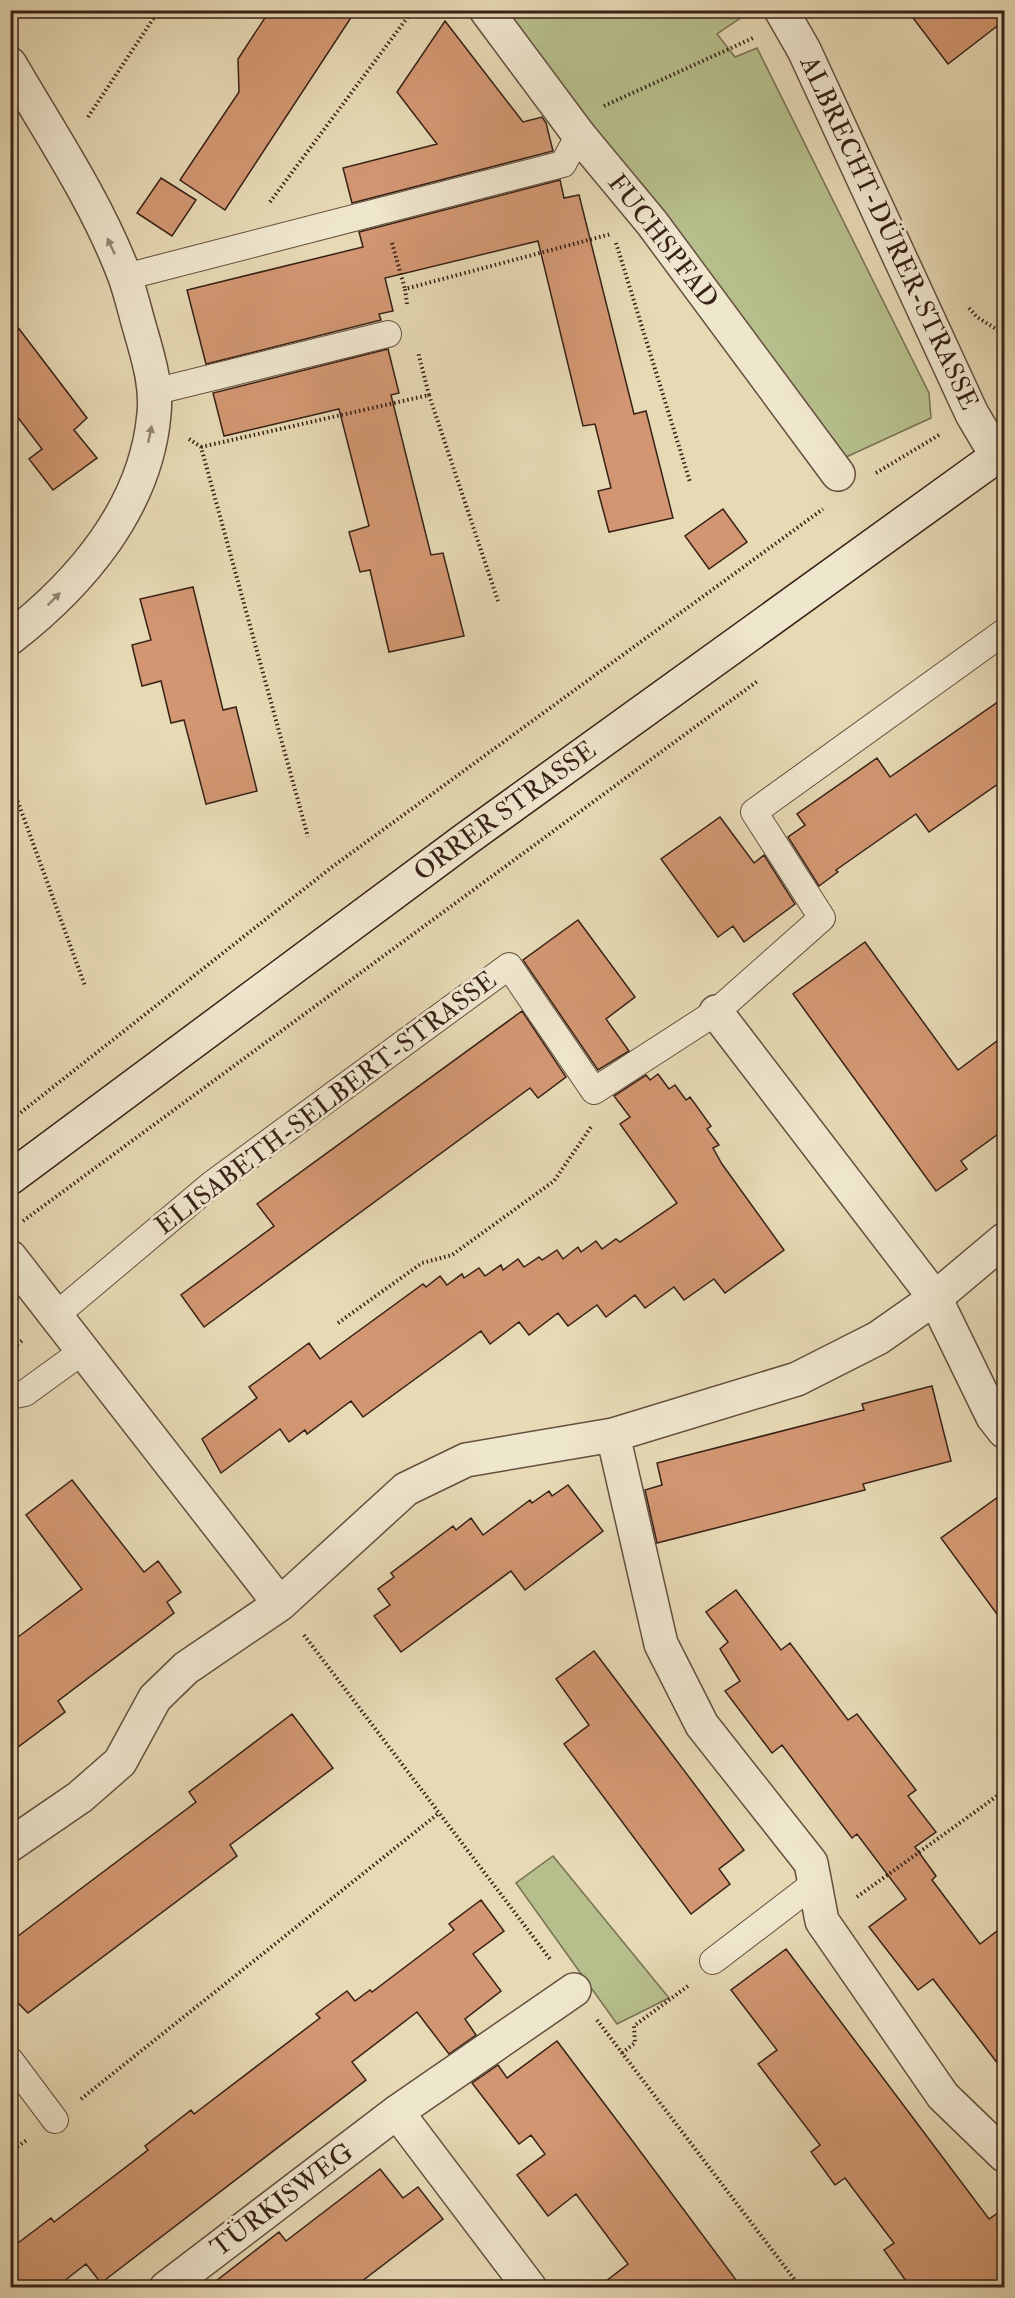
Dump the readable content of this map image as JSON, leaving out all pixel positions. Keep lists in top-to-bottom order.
{
  "streets": {
    "street": [
      "ALBRECHT-DÜRER-STRASSE",
      "FUCHSPFAD",
      "ORRER STRASSE",
      "TÜRKISWEG"
    ],
    "lane": ["ELISABETH-SELBERT-STRASSE"]
  },
  "crossings": [
    ["ALBRECHT-DÜRER-STRASSE", "ORRER STRASSE"]
  ]
}
